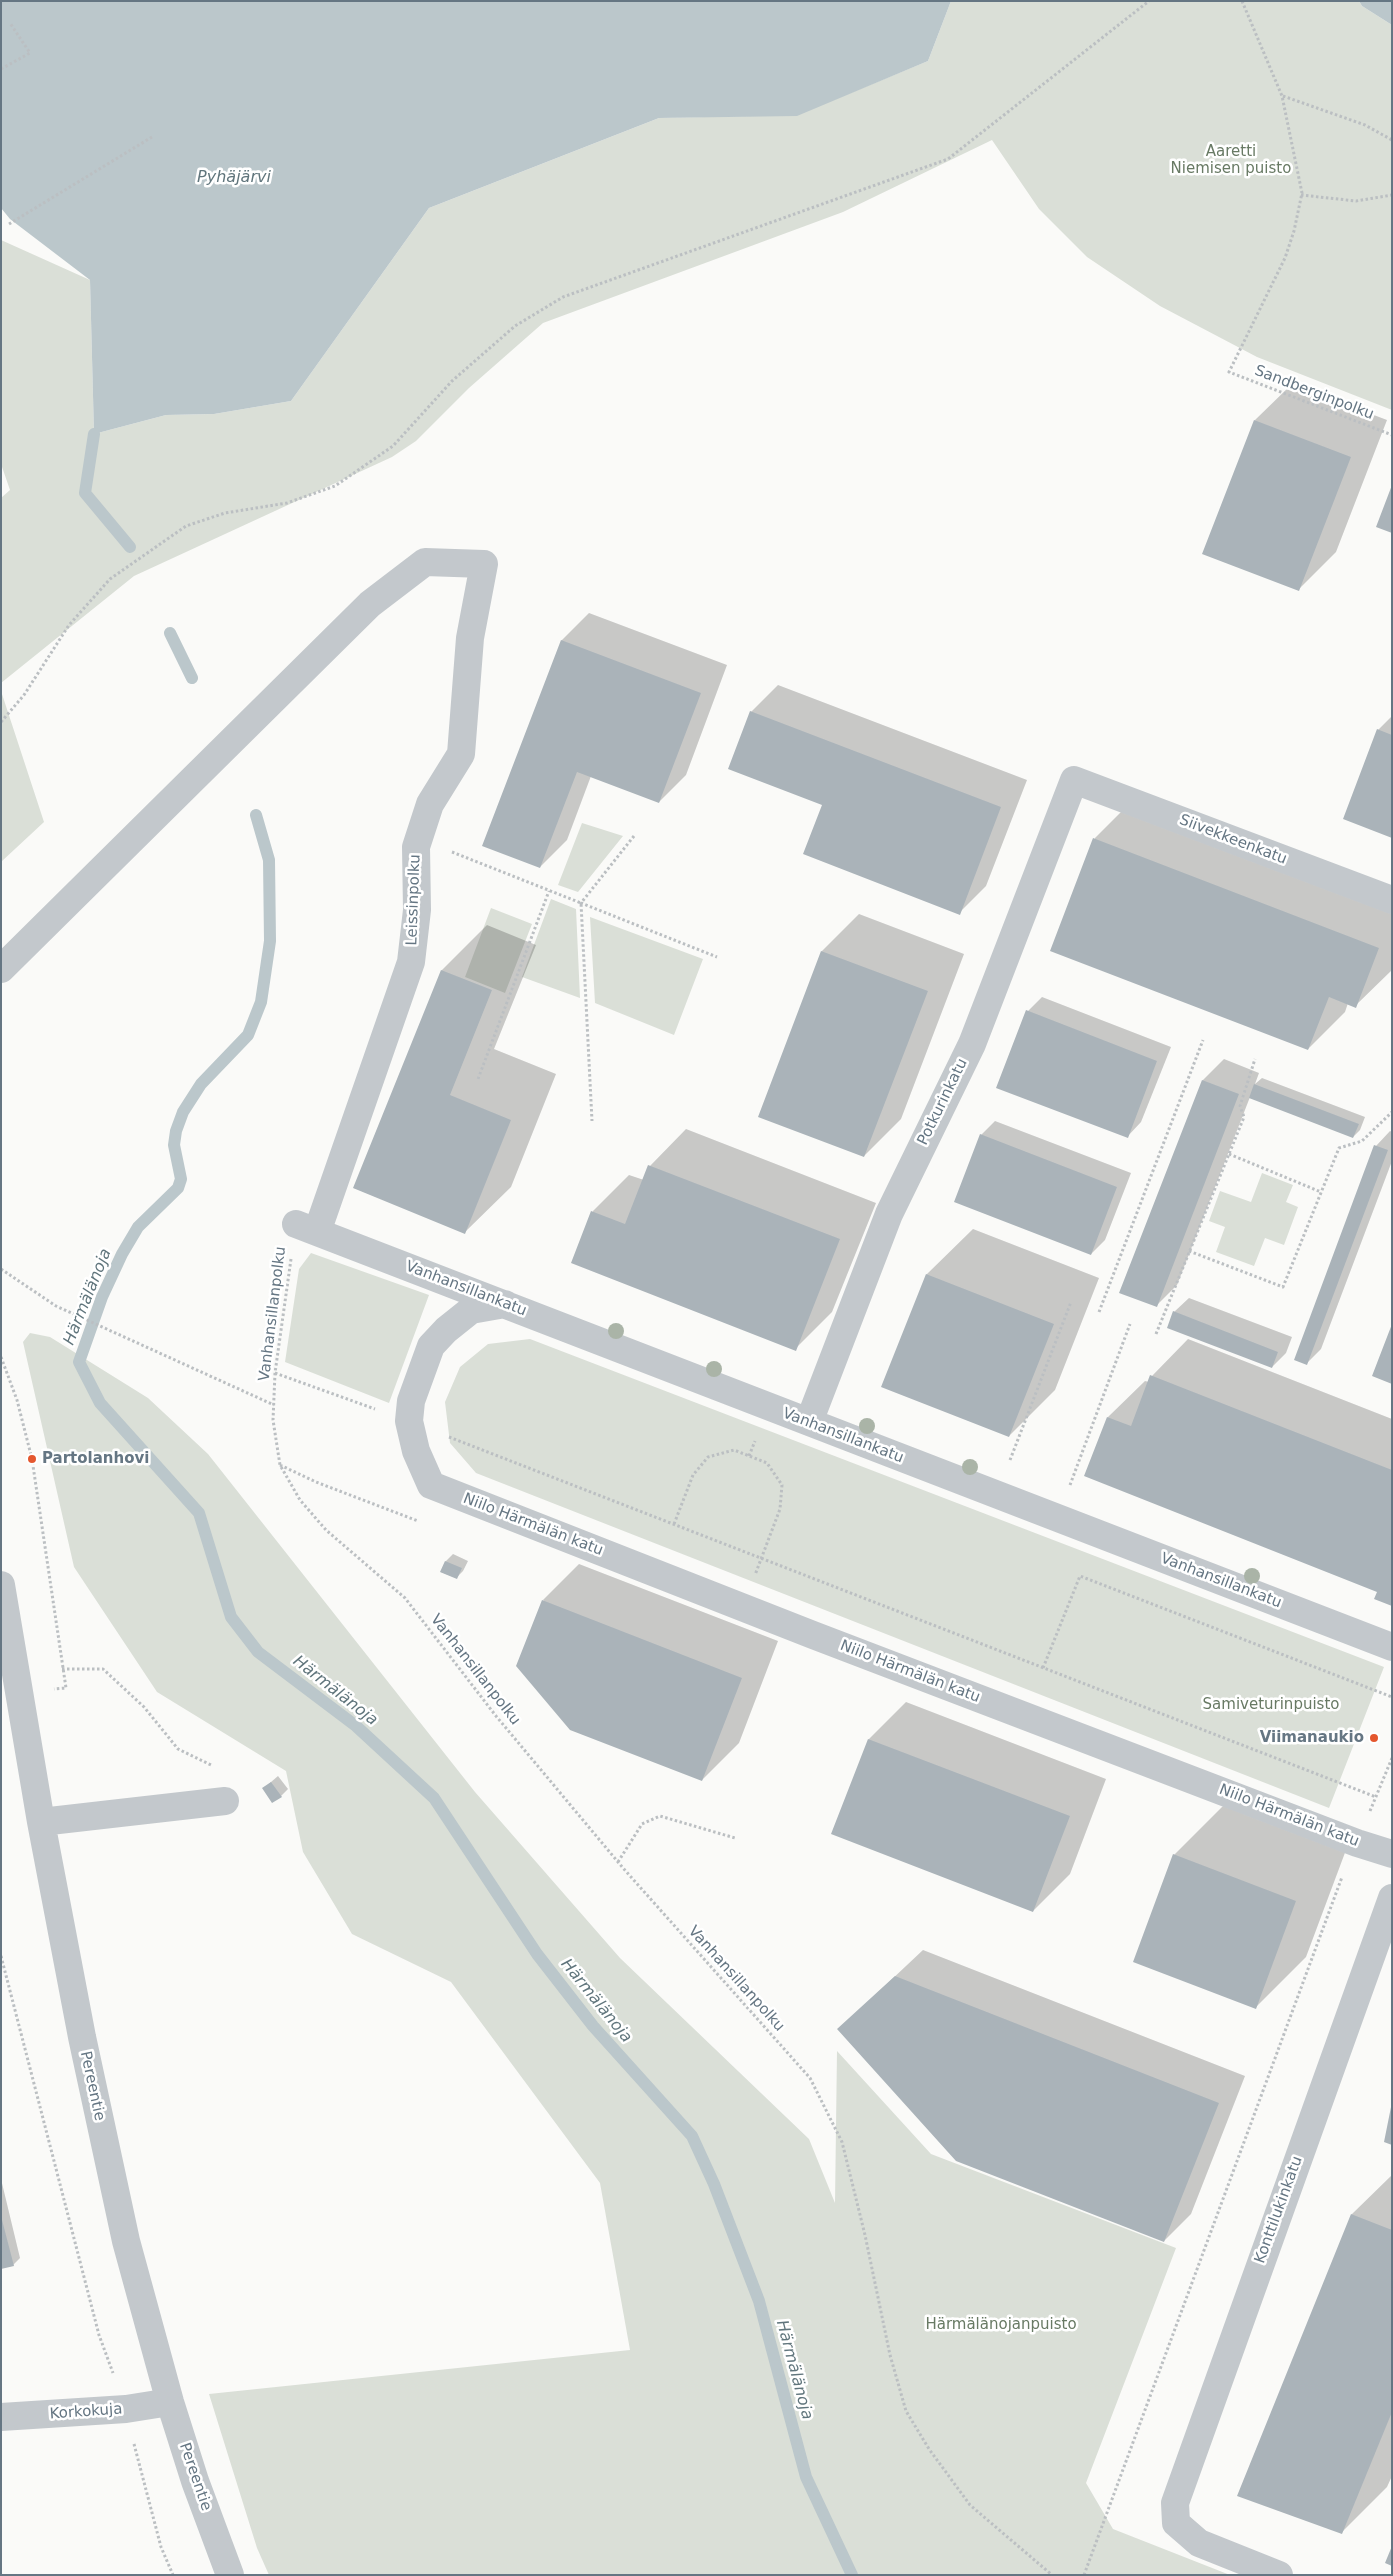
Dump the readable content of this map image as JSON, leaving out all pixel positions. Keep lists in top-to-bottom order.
{
  "streets": {
    "street": [
      "Siivekkeenkatu",
      "Leissinpolku",
      "Potkurinkatu",
      "Vanhansillankatu",
      "Niilo Härmälän katu",
      "Pereentie",
      "Konttilukinkatu",
      "Korkokuja"
    ],
    "path": ["Sandberginpolku", "Vanhansillanpolku"]
  },
  "crossings": [
    ["Siivekkeenkatu", "Potkurinkatu"],
    ["Leissinpolku", "Vanhansillankatu"],
    ["Leissinpolku", "Vanhansillanpolku"],
    ["Potkurinkatu", "Vanhansillankatu"],
    ["Vanhansillankatu", "Vanhansillanpolku"],
    ["Pereentie", "Korkokuja"]
  ],
  "water": ["Pyhäjärvi", "Härmälänoja"],
  "parks": ["Aaretti Niemisen puisto", "Samiveturinpuisto", "Härmälänojanpuisto"],
  "places": ["Partolanhovi", "Viimanaukio"]
}
